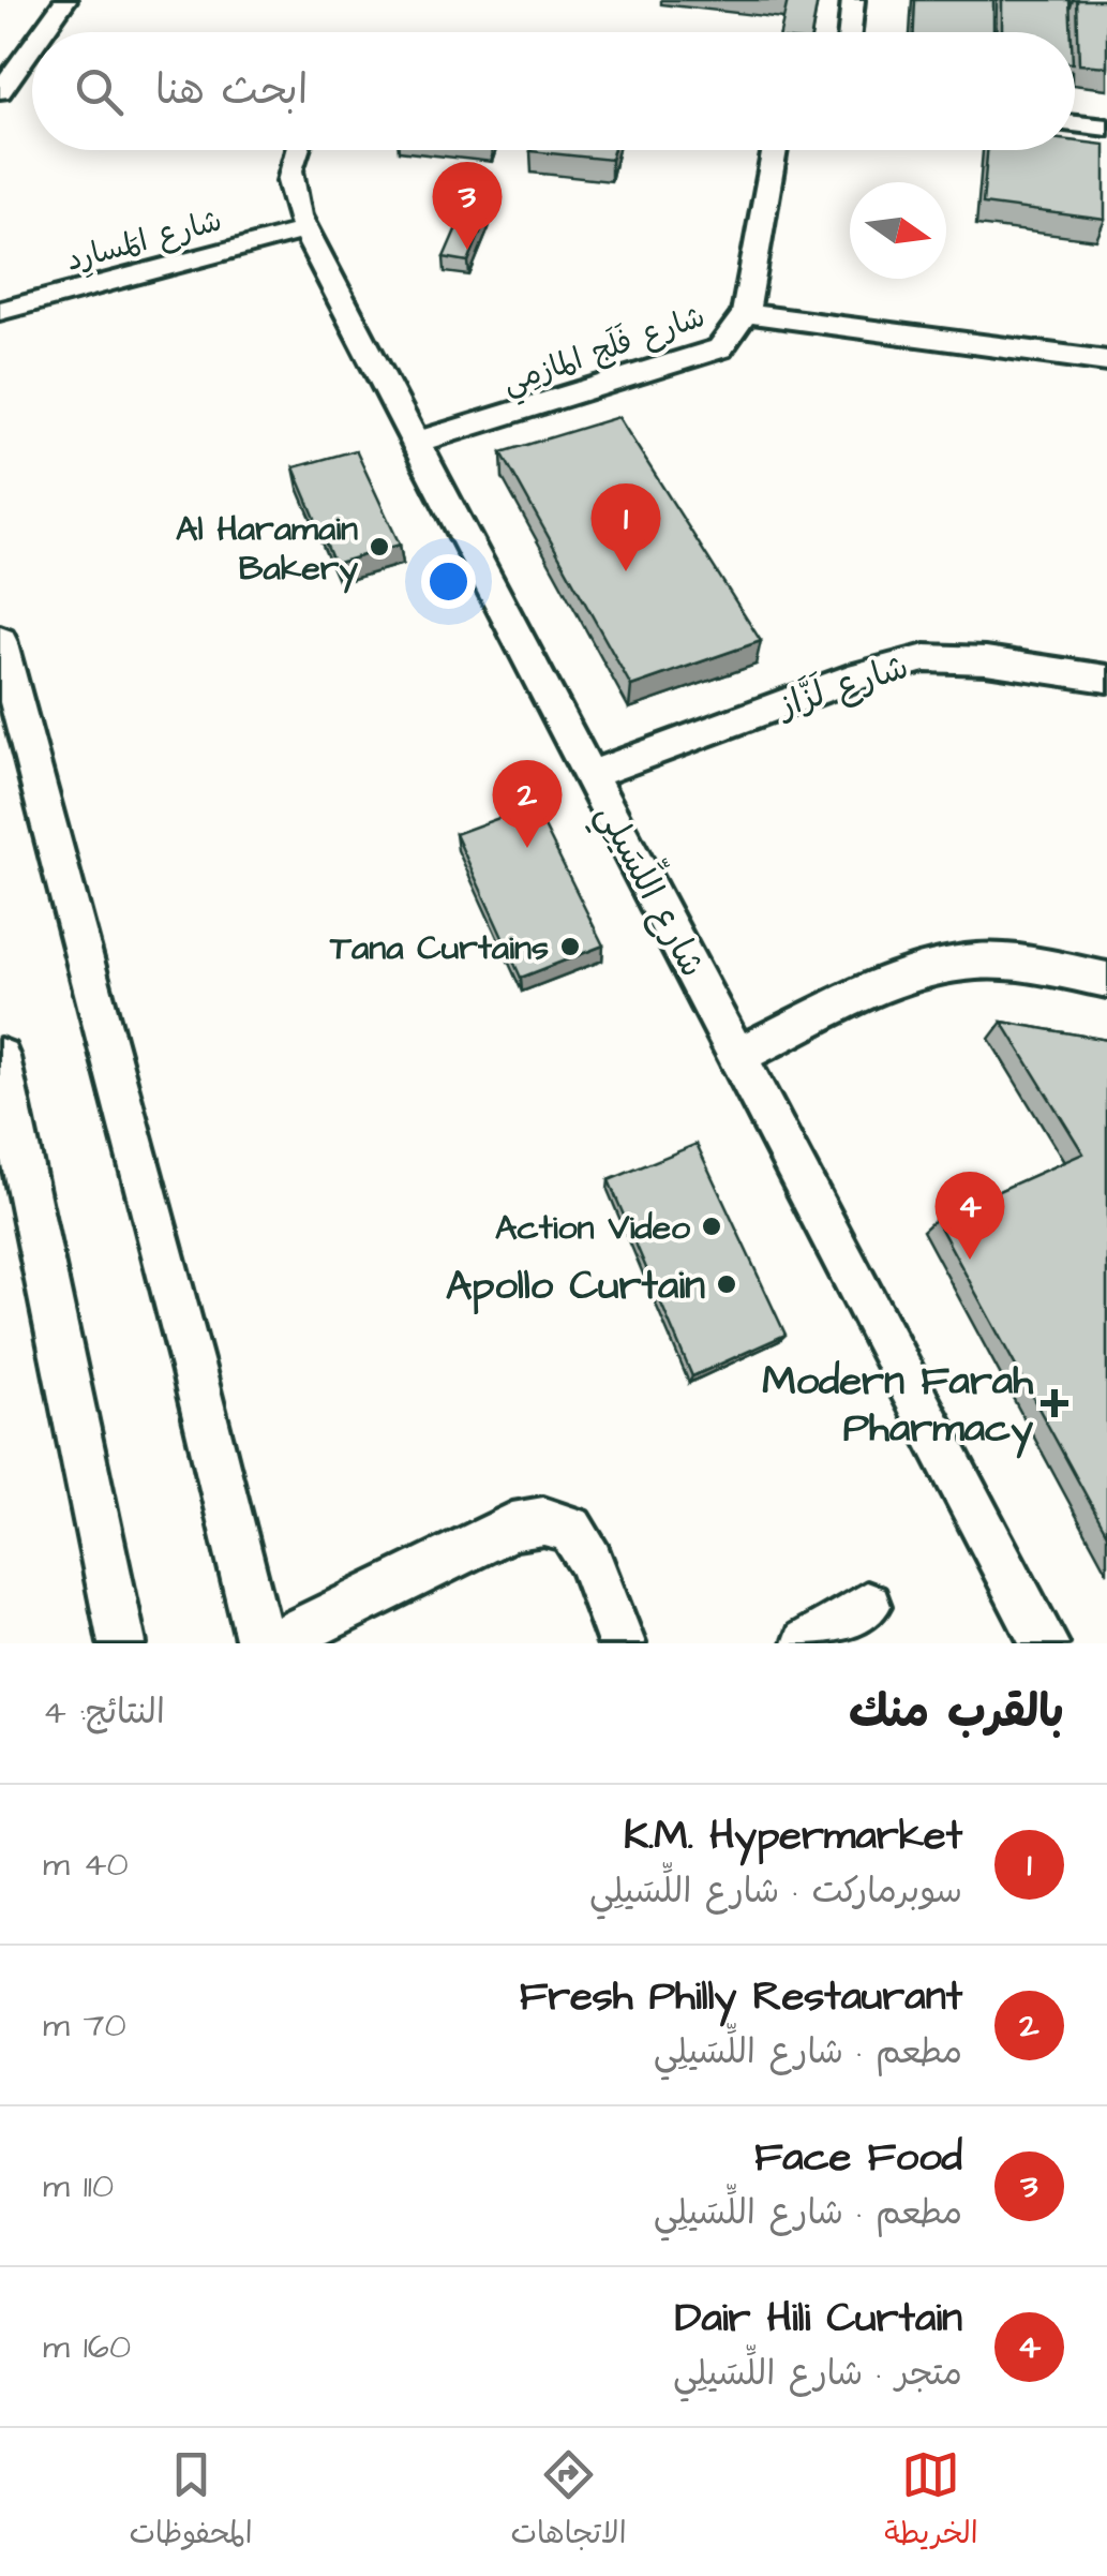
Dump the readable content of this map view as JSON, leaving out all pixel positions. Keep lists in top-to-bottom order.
{
  "streets": {
    "street": [
      "شارع المَسارِد",
      "شارع فَلَج المازمِي",
      "شارع لَزَّاز",
      "شارع اللِّسَيلِي"
    ]
  },
  "crossings": [
    ["شارع المَسارِد", "شارع اللِّسَيلِي"],
    ["شارع فَلَج المازمِي", "شارع اللِّسَيلِي"],
    ["شارع لَزَّاز", "شارع اللِّسَيلِي"]
  ],
  "places": {
    "other": [
      "Al Haramain Bakery",
      "Tana Curtains",
      "Action Video",
      "Apollo Curtain"
    ],
    "health": ["Modern Farah Pharmacy"]
  },
  "north": "right",
  "page": {
    "search": "ابحث هنا",
    "pins": [
      "3",
      "1",
      "2",
      "4"
    ],
    "heading": ["بالقرب منك", "النتائج: 4"],
    "list": [
      {
        "mark": "1",
        "name": "K.M. Hypermarket",
        "note": "سوبرماركت · شارع اللِّسَيلِي",
        "value": "40 m"
      },
      {
        "mark": "2",
        "name": "Fresh Philly Restaurant",
        "note": "مطعم · شارع اللِّسَيلِي",
        "value": "70 m"
      },
      {
        "mark": "3",
        "name": "Face Food",
        "note": "مطعم · شارع اللِّسَيلِي",
        "value": "110 m"
      },
      {
        "mark": "4",
        "name": "Dair Hili Curtain",
        "note": "متجر · شارع اللِّسَيلِي",
        "value": "160 m"
      }
    ],
    "nav": ["الخريطة", "الاتجاهات", "المحفوظات"]
  }
}
